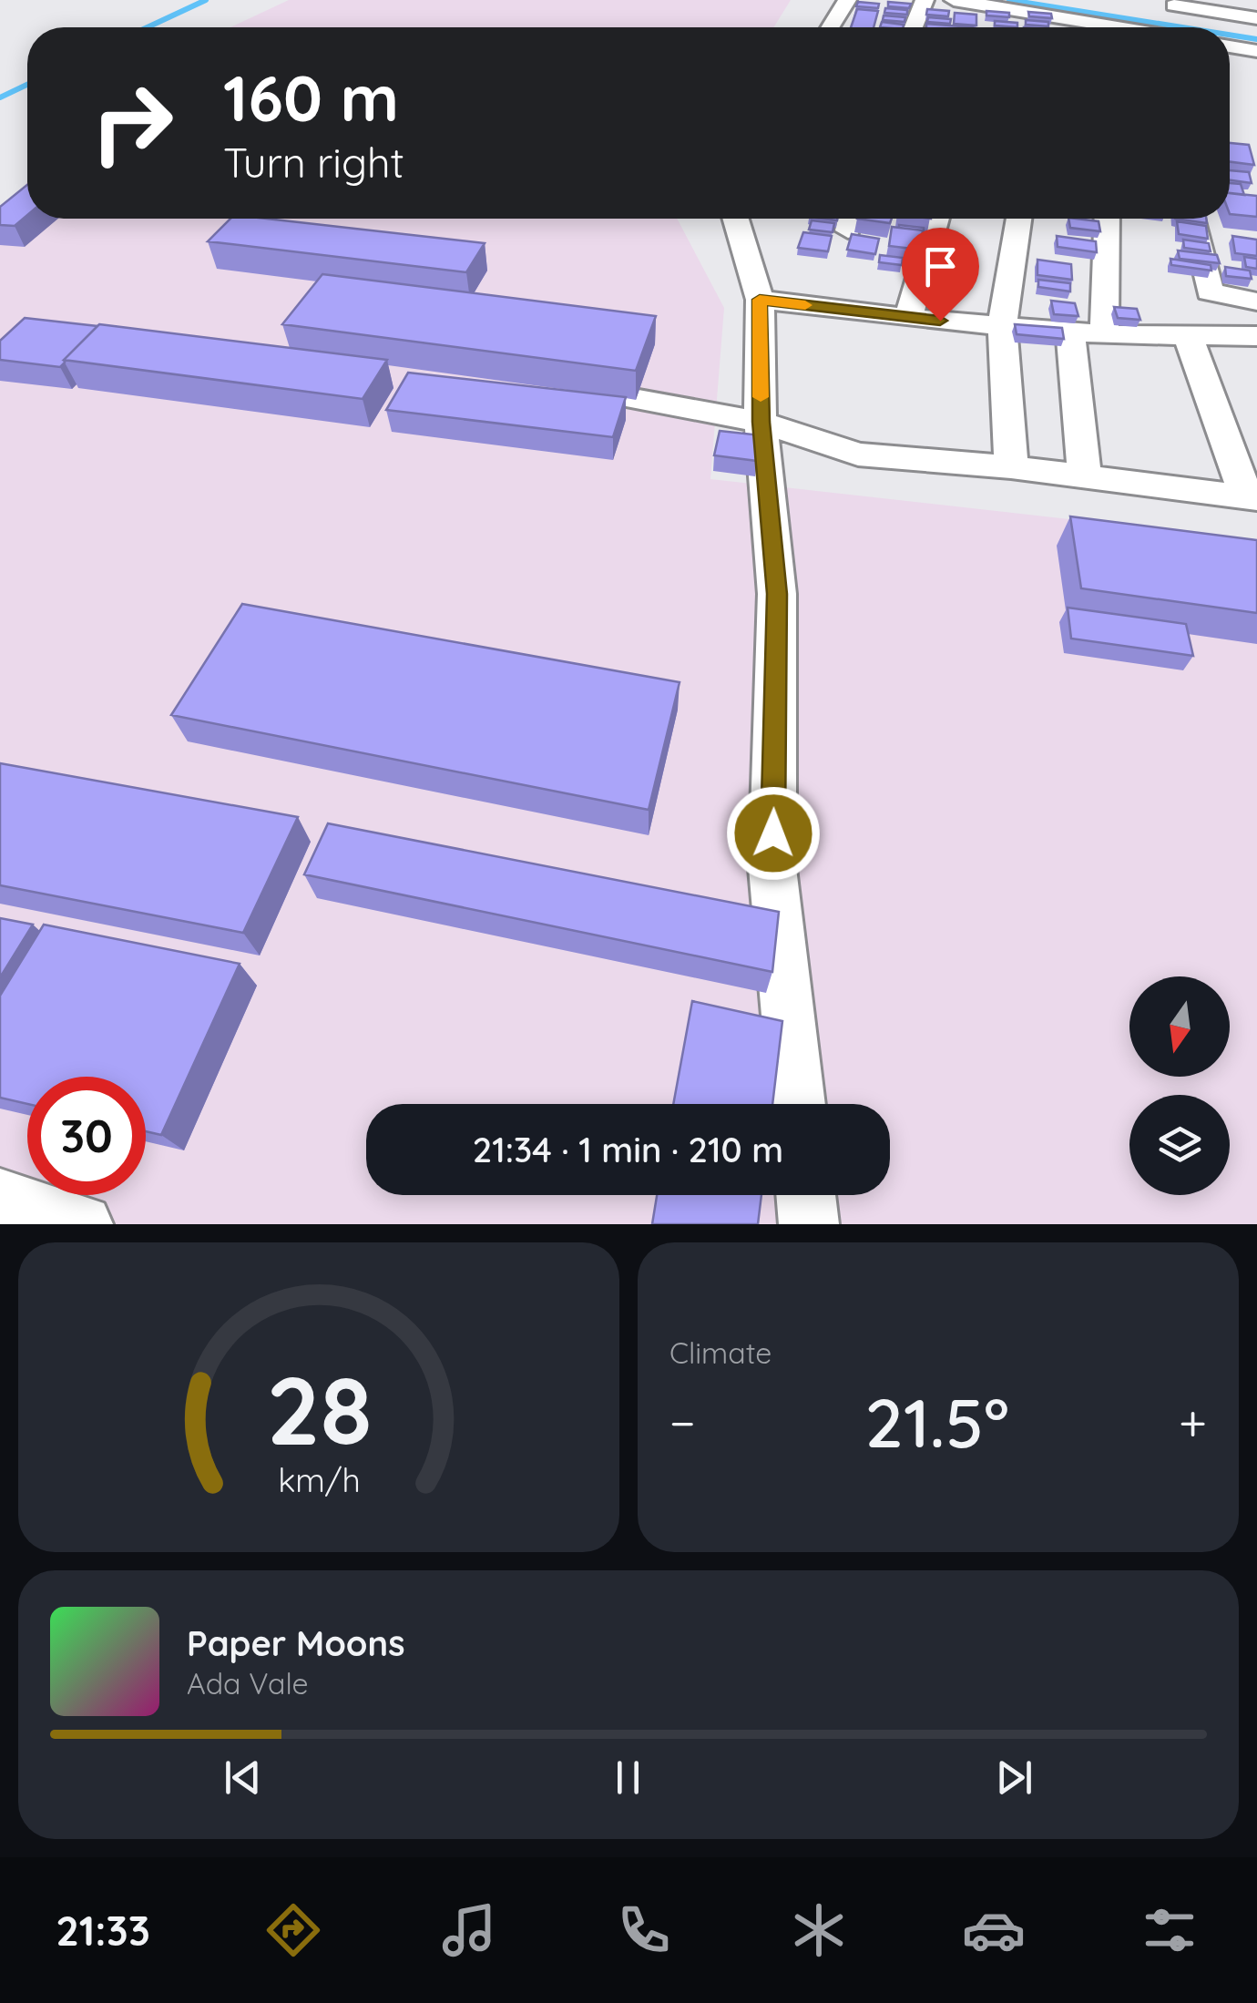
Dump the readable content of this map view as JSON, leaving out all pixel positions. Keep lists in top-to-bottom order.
{
  "north": "bottom",
  "page": {
    "turn": ["160 m", "Turn right"],
    "limit": "30",
    "trip": "21:34 · 1 min · 210 m",
    "tile": "Climate",
    "heat": ["−", "21.5°", "+"],
    "song": ["Paper Moons", "Ada Vale"],
    "tabs": "21:33",
    "gauge": ["28", "km/h"]
  }
}
